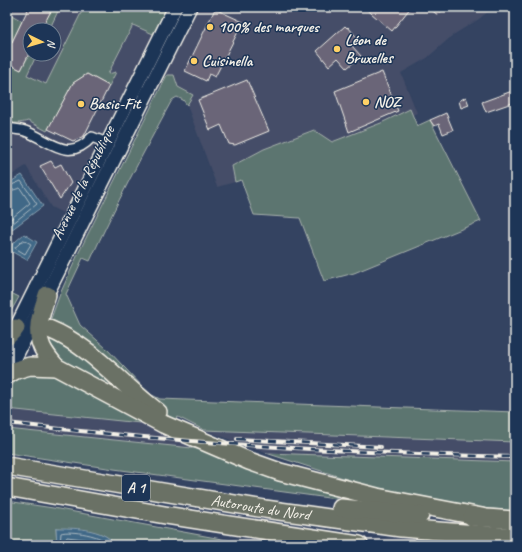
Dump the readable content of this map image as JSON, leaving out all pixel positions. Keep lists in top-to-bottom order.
{
  "streets": {
    "highway": ["A 1", "Autoroute du Nord"],
    "main road": ["Avenue de la République"]
  },
  "places": [
    "100% des marques",
    "Léon de Bruxelles",
    "Cuisinella",
    "NOZ",
    "Basic-Fit"
  ],
  "north": "right"
}
